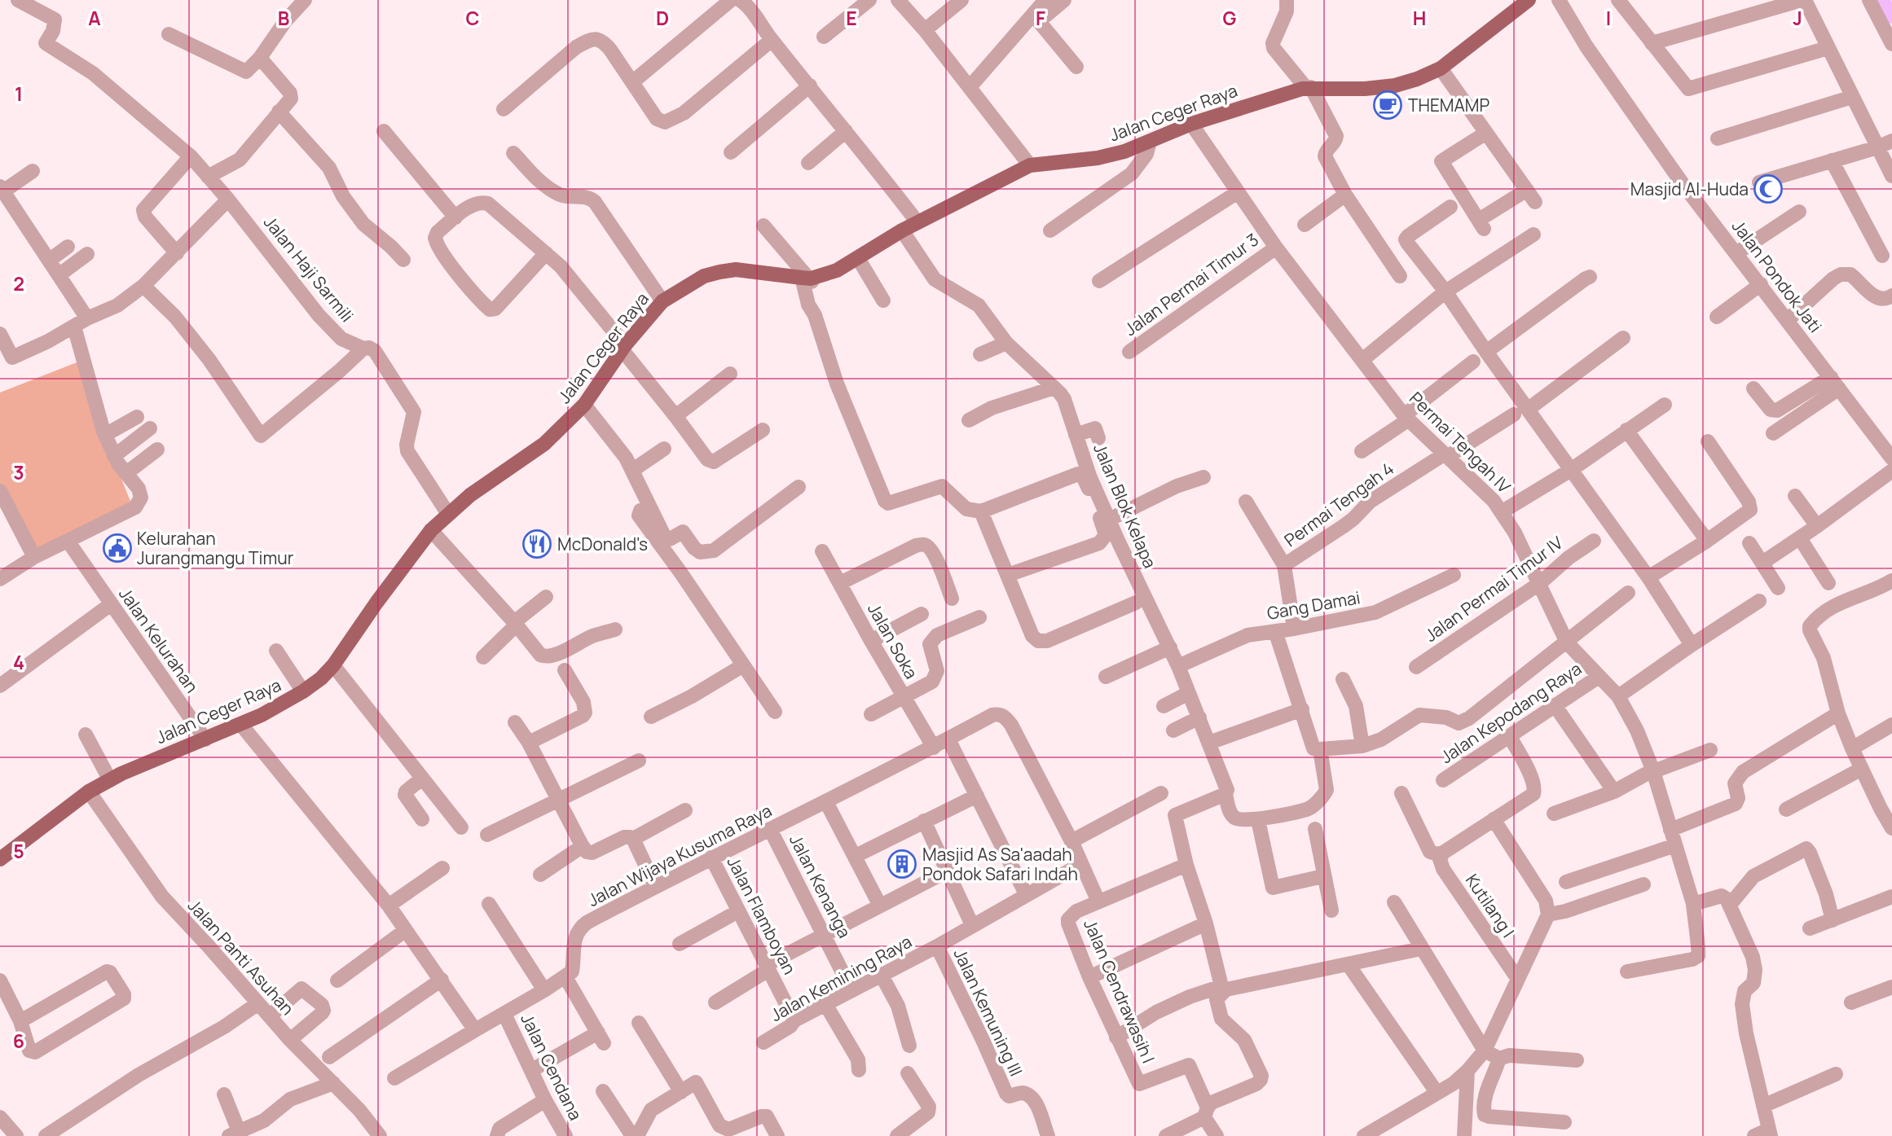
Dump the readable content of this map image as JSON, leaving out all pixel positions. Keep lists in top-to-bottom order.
{
  "streets": {
    "main road": ["Jalan Ceger Raya"],
    "street": [
      "Jalan Haji Sarmili",
      "Jalan Pondok Jati",
      "Jalan Permai Timur 3",
      "Permai Tengah IV",
      "Permai Tengah 4",
      "Jalan Blok Kelapa",
      "Jalan Permai Timur IV",
      "Gang Damai",
      "Jalan Kelurahan",
      "Jalan Soka",
      "Jalan Kepodang Raya",
      "Jalan Wijaya Kusuma Raya",
      "Jalan Kenanga",
      "Kutilang I",
      "Jalan Flamboyan",
      "Jalan Panti Asuhan",
      "Jalan Kemining Raya",
      "Jalan Cendrawasih I",
      "Jalan Kemuning III",
      "Jalan Cendana"
    ]
  },
  "crossings": [
    ["Jalan Ceger Raya", "Jalan Haji Sarmili"],
    ["Jalan Ceger Raya", "Permai Tengah IV"],
    ["Jalan Ceger Raya", "Jalan Blok Kelapa"],
    ["Jalan Ceger Raya", "Jalan Kelurahan"],
    ["Jalan Ceger Raya", "Jalan Panti Asuhan"],
    ["Jalan Permai Timur 3", "Permai Tengah IV"],
    ["Permai Tengah IV", "Permai Tengah 4"],
    ["Permai Tengah IV", "Jalan Permai Timur IV"],
    ["Permai Tengah IV", "Jalan Kepodang Raya"],
    ["Jalan Blok Kelapa", "Gang Damai"],
    ["Jalan Soka", "Jalan Wijaya Kusuma Raya"],
    ["Jalan Wijaya Kusuma Raya", "Jalan Kenanga"],
    ["Jalan Wijaya Kusuma Raya", "Jalan Flamboyan"],
    ["Jalan Wijaya Kusuma Raya", "Jalan Kemining Raya"],
    ["Jalan Wijaya Kusuma Raya", "Jalan Cendrawasih I"],
    ["Jalan Kenanga", "Jalan Kemining Raya"],
    ["Jalan Flamboyan", "Jalan Kemining Raya"],
    ["Jalan Kemining Raya", "Jalan Kemuning III"]
  ],
  "places": {
    "cafe": ["THEMAMP"],
    "mosque": ["Masjid Al-Huda"],
    "restaurant": ["McDonald's"],
    "public building": ["Kelurahan Jurangmangu Timur"],
    "building": ["Masjid As Sa'aadah Pondok Safari Indah"]
  },
  "grid": {
    "columns": [
      "A",
      "B",
      "C",
      "D",
      "E",
      "F",
      "G",
      "H",
      "I",
      "J"
    ],
    "rows": [
      "1",
      "2",
      "3",
      "4",
      "5",
      "6"
    ]
  }
}
